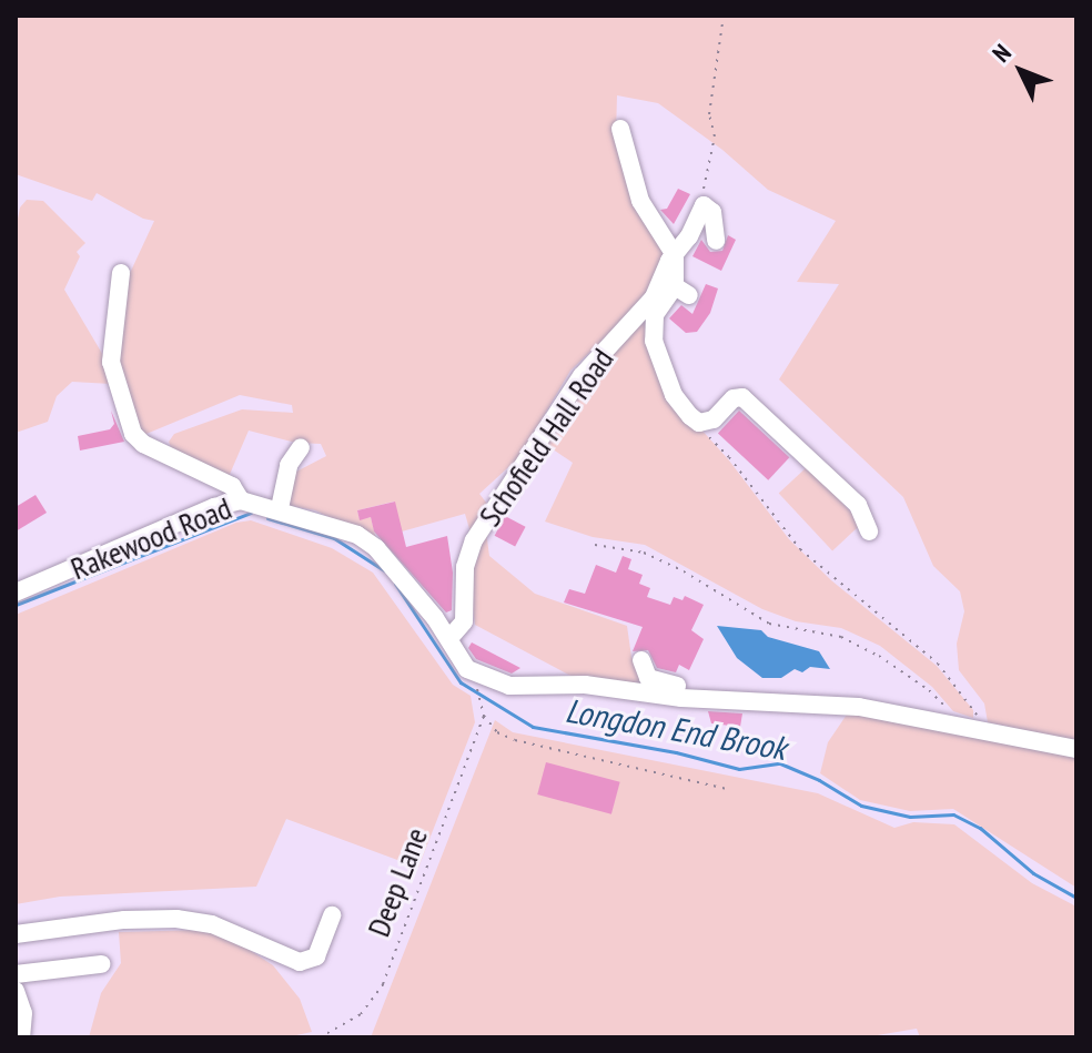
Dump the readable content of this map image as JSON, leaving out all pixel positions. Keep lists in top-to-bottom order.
{
  "streets": {
    "street": ["Schofield Hall Road", "Rakewood Road"],
    "path": ["Deep Lane"]
  },
  "crossings": [
    ["Schofield Hall Road", "Rakewood Road"]
  ],
  "water": ["Longdon End Brook"],
  "north": "top left"
}
